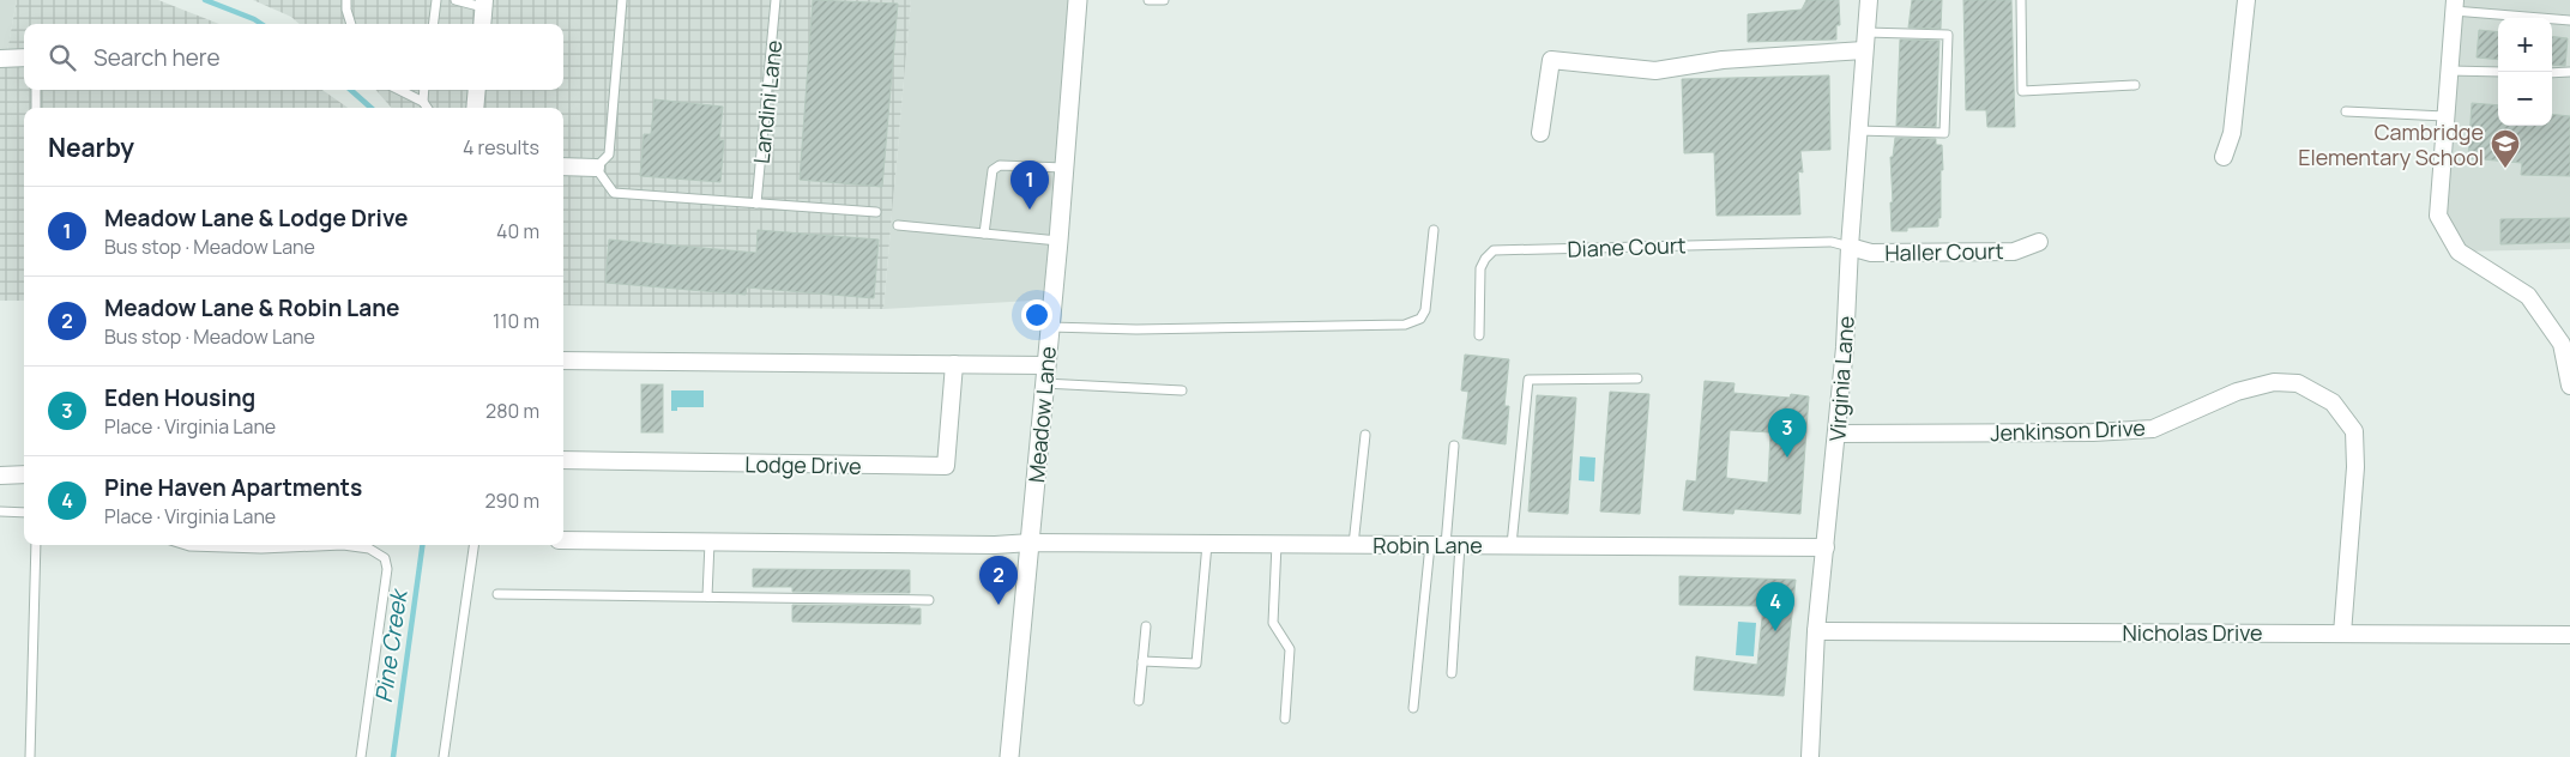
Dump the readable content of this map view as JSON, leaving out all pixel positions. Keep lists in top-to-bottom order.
{
  "streets": {
    "street": [
      "Haller Court",
      "Virginia Lane",
      "Meadow Lane",
      "Jenkinson Drive",
      "Lodge Drive",
      "Robin Lane",
      "Nicholas Drive"
    ],
    "lane": ["Landini Lane", "Diane Court"]
  },
  "crossings": [
    ["Diane Court", "Haller Court"],
    ["Diane Court", "Virginia Lane"],
    ["Haller Court", "Virginia Lane"],
    ["Virginia Lane", "Jenkinson Drive"],
    ["Virginia Lane", "Robin Lane"],
    ["Virginia Lane", "Nicholas Drive"],
    ["Meadow Lane", "Robin Lane"],
    ["Jenkinson Drive", "Nicholas Drive"]
  ],
  "water": ["Pine Creek"],
  "places": {
    "school or university": ["Cambridge Elementary School"]
  },
  "page": {
    "map_buttons": ["+", "−"],
    "search": "Search here",
    "heading": ["Nearby", "4 results"],
    "pins": [
      "1",
      "3",
      "2",
      "4"
    ],
    "list": [
      {
        "mark": "1",
        "name": "Meadow Lane & Lodge Drive",
        "note": "Bus stop · Meadow Lane",
        "value": "40 m"
      },
      {
        "mark": "2",
        "name": "Meadow Lane & Robin Lane",
        "note": "Bus stop · Meadow Lane",
        "value": "110 m"
      },
      {
        "mark": "3",
        "name": "Eden Housing",
        "note": "Place · Virginia Lane",
        "value": "280 m"
      },
      {
        "mark": "4",
        "name": "Pine Haven Apartments",
        "note": "Place · Virginia Lane",
        "value": "290 m"
      }
    ]
  }
}
